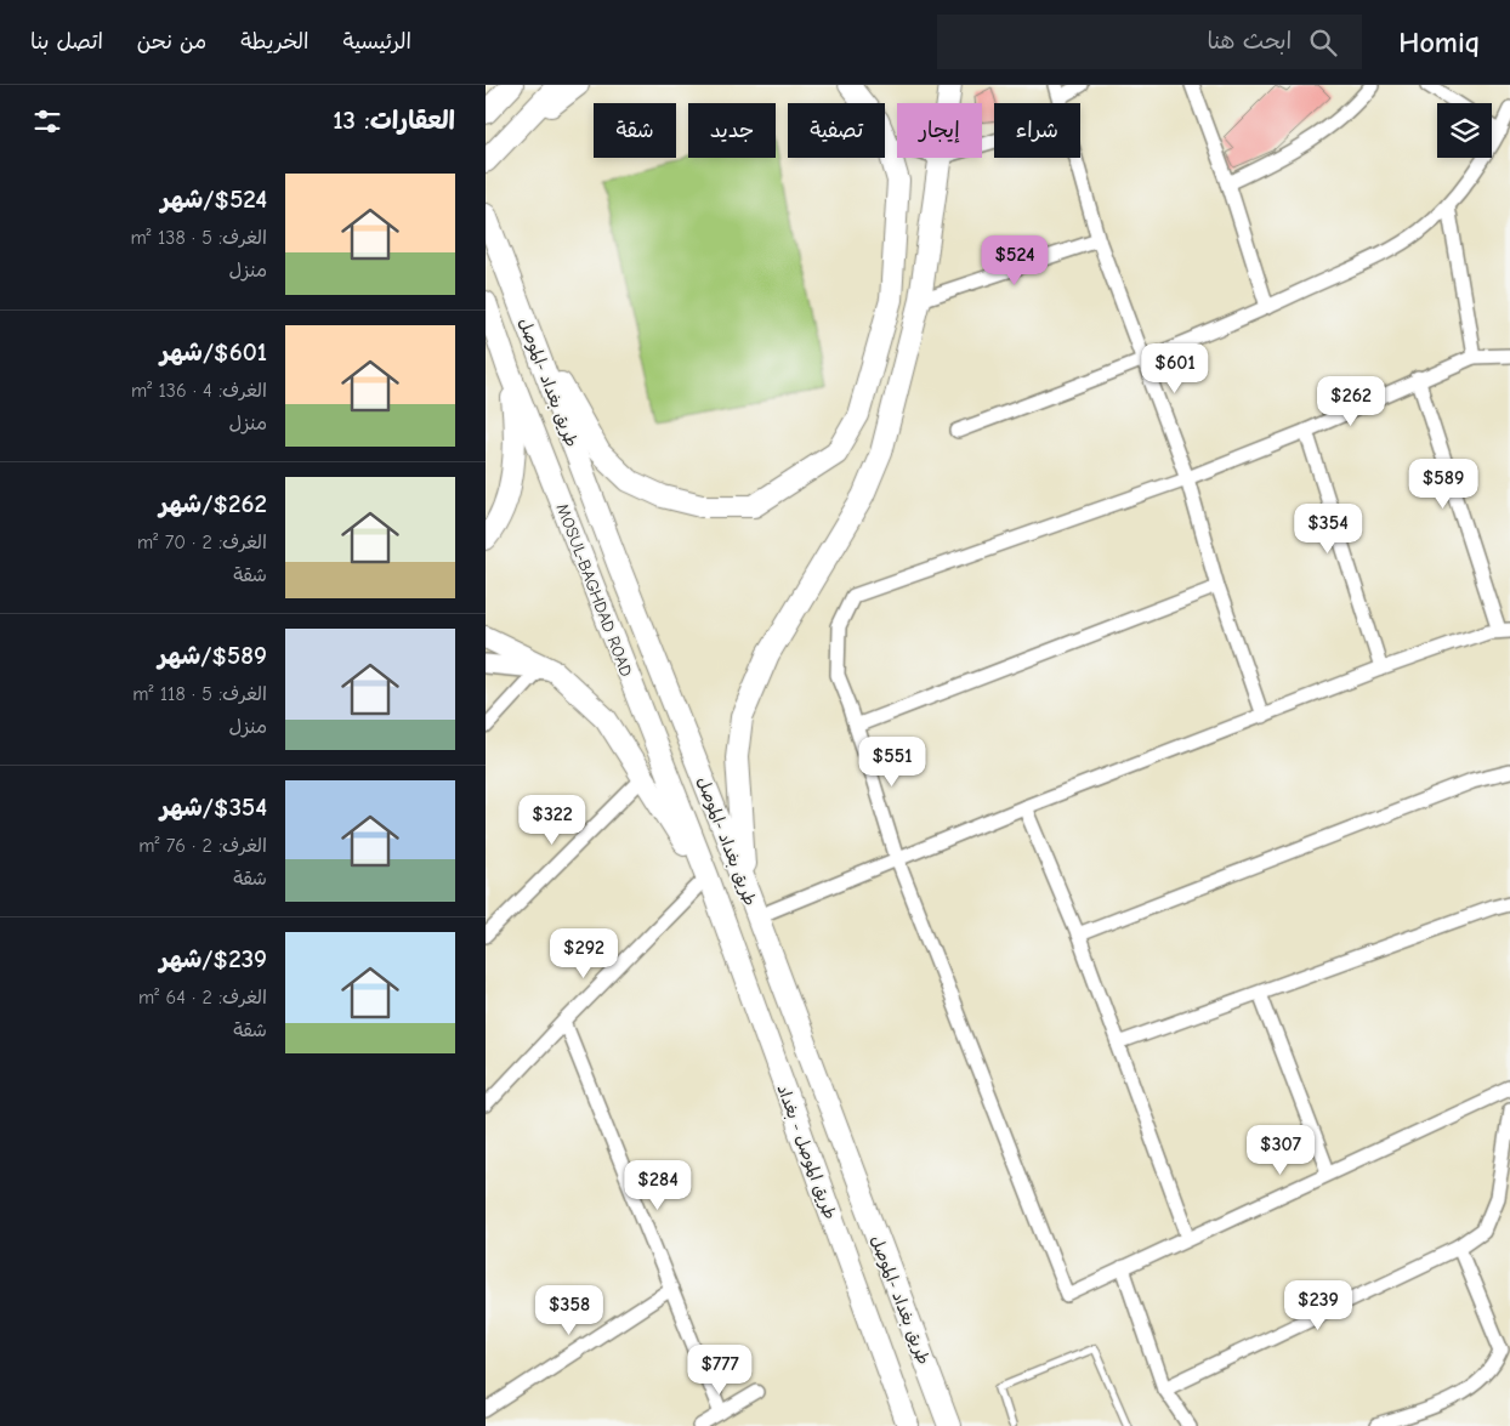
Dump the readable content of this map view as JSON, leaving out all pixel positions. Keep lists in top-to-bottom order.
{
  "streets": {
    "highway": ["طريق بغداد -الموصل", "MOSUL-BAGHDAD ROAD", "طريق الموصل - بغداد"]
  },
  "crossings": [
    ["MOSUL-BAGHDAD ROAD", "طريق الموصل - بغداد"]
  ],
  "page": {
    "header": "Homiq",
    "search": "ابحث هنا",
    "nav": [
      "الرئيسية",
      "الخريطة",
      "من نحن",
      "اتصل بنا"
    ],
    "heading": "العقارات: 13",
    "chip": [
      "شراء",
      "إيجار",
      "تصفية",
      "جديد",
      "شقة"
    ],
    "list": [
      {
        "name": "$524/شهر",
        "note": "الغرف: 5 · 138 m² · منزل"
      },
      {
        "name": "$601/شهر",
        "note": "الغرف: 4 · 136 m² · منزل"
      },
      {
        "name": "$262/شهر",
        "note": "الغرف: 2 · 70 m² · شقة"
      },
      {
        "name": "$589/شهر",
        "note": "الغرف: 5 · 118 m² · منزل"
      },
      {
        "name": "$354/شهر",
        "note": "الغرف: 2 · 76 m² · شقة"
      },
      {
        "name": "$239/شهر",
        "note": "الغرف: 2 · 64 m² · شقة"
      }
    ],
    "price": [
      "$524",
      "$601",
      "$262",
      "$589",
      "$354",
      "$551",
      "$322",
      "$292",
      "$307",
      "$284",
      "$239",
      "$358",
      "$777"
    ]
  }
}
